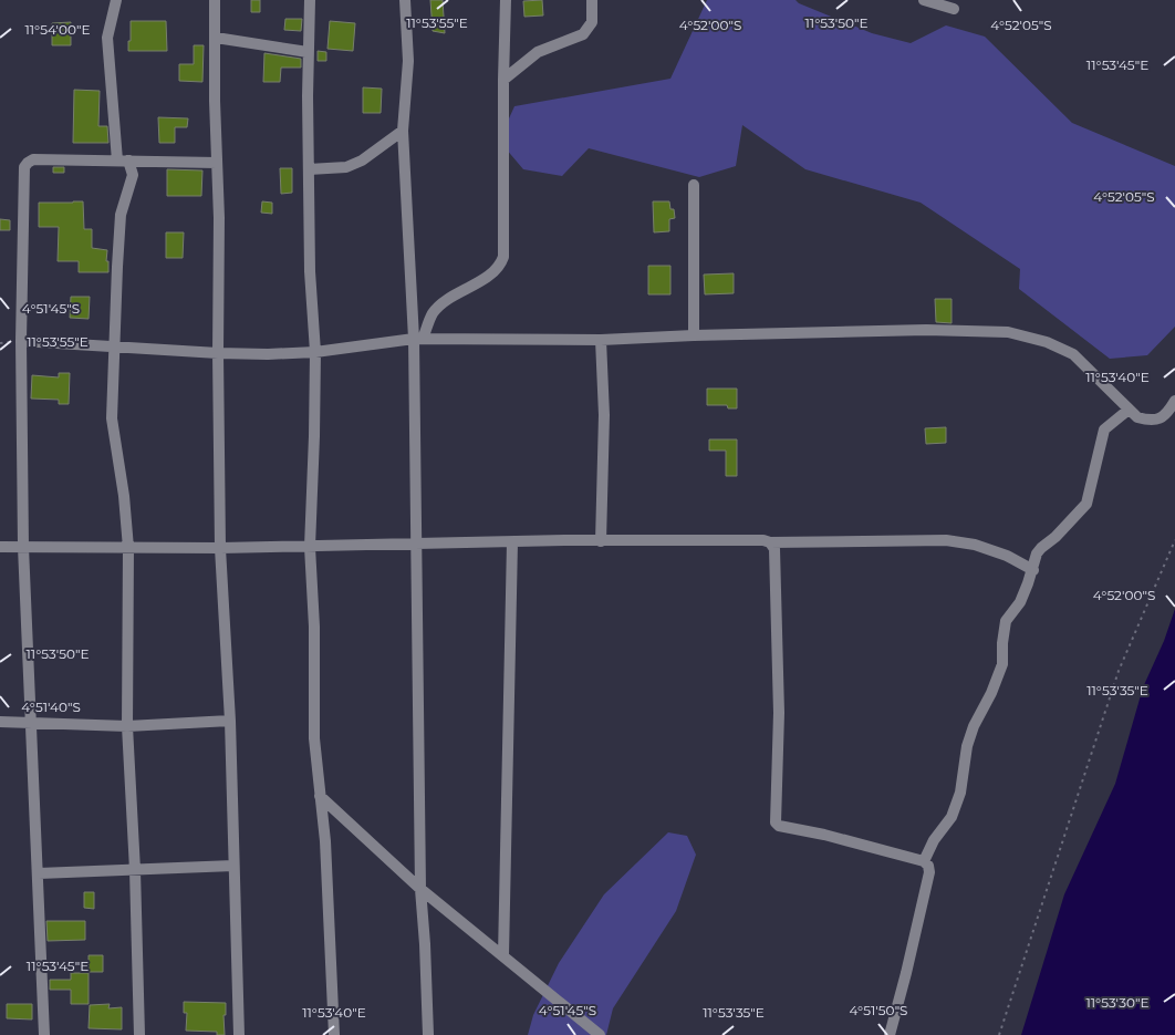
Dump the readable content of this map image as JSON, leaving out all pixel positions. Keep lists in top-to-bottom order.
{
  "coordinates": [
    "11°53'50\"E",
    "11°53'55\"E",
    "4°52'00\"S",
    "4°52'05\"S",
    "11°54'00\"E",
    "11°53'45\"E",
    "4°51'45\"S",
    "11°53'40\"E",
    "11°53'35\"E",
    "4°51'40\"S",
    "11°53'30\"E",
    "4°51'50\"S"
  ]
}
